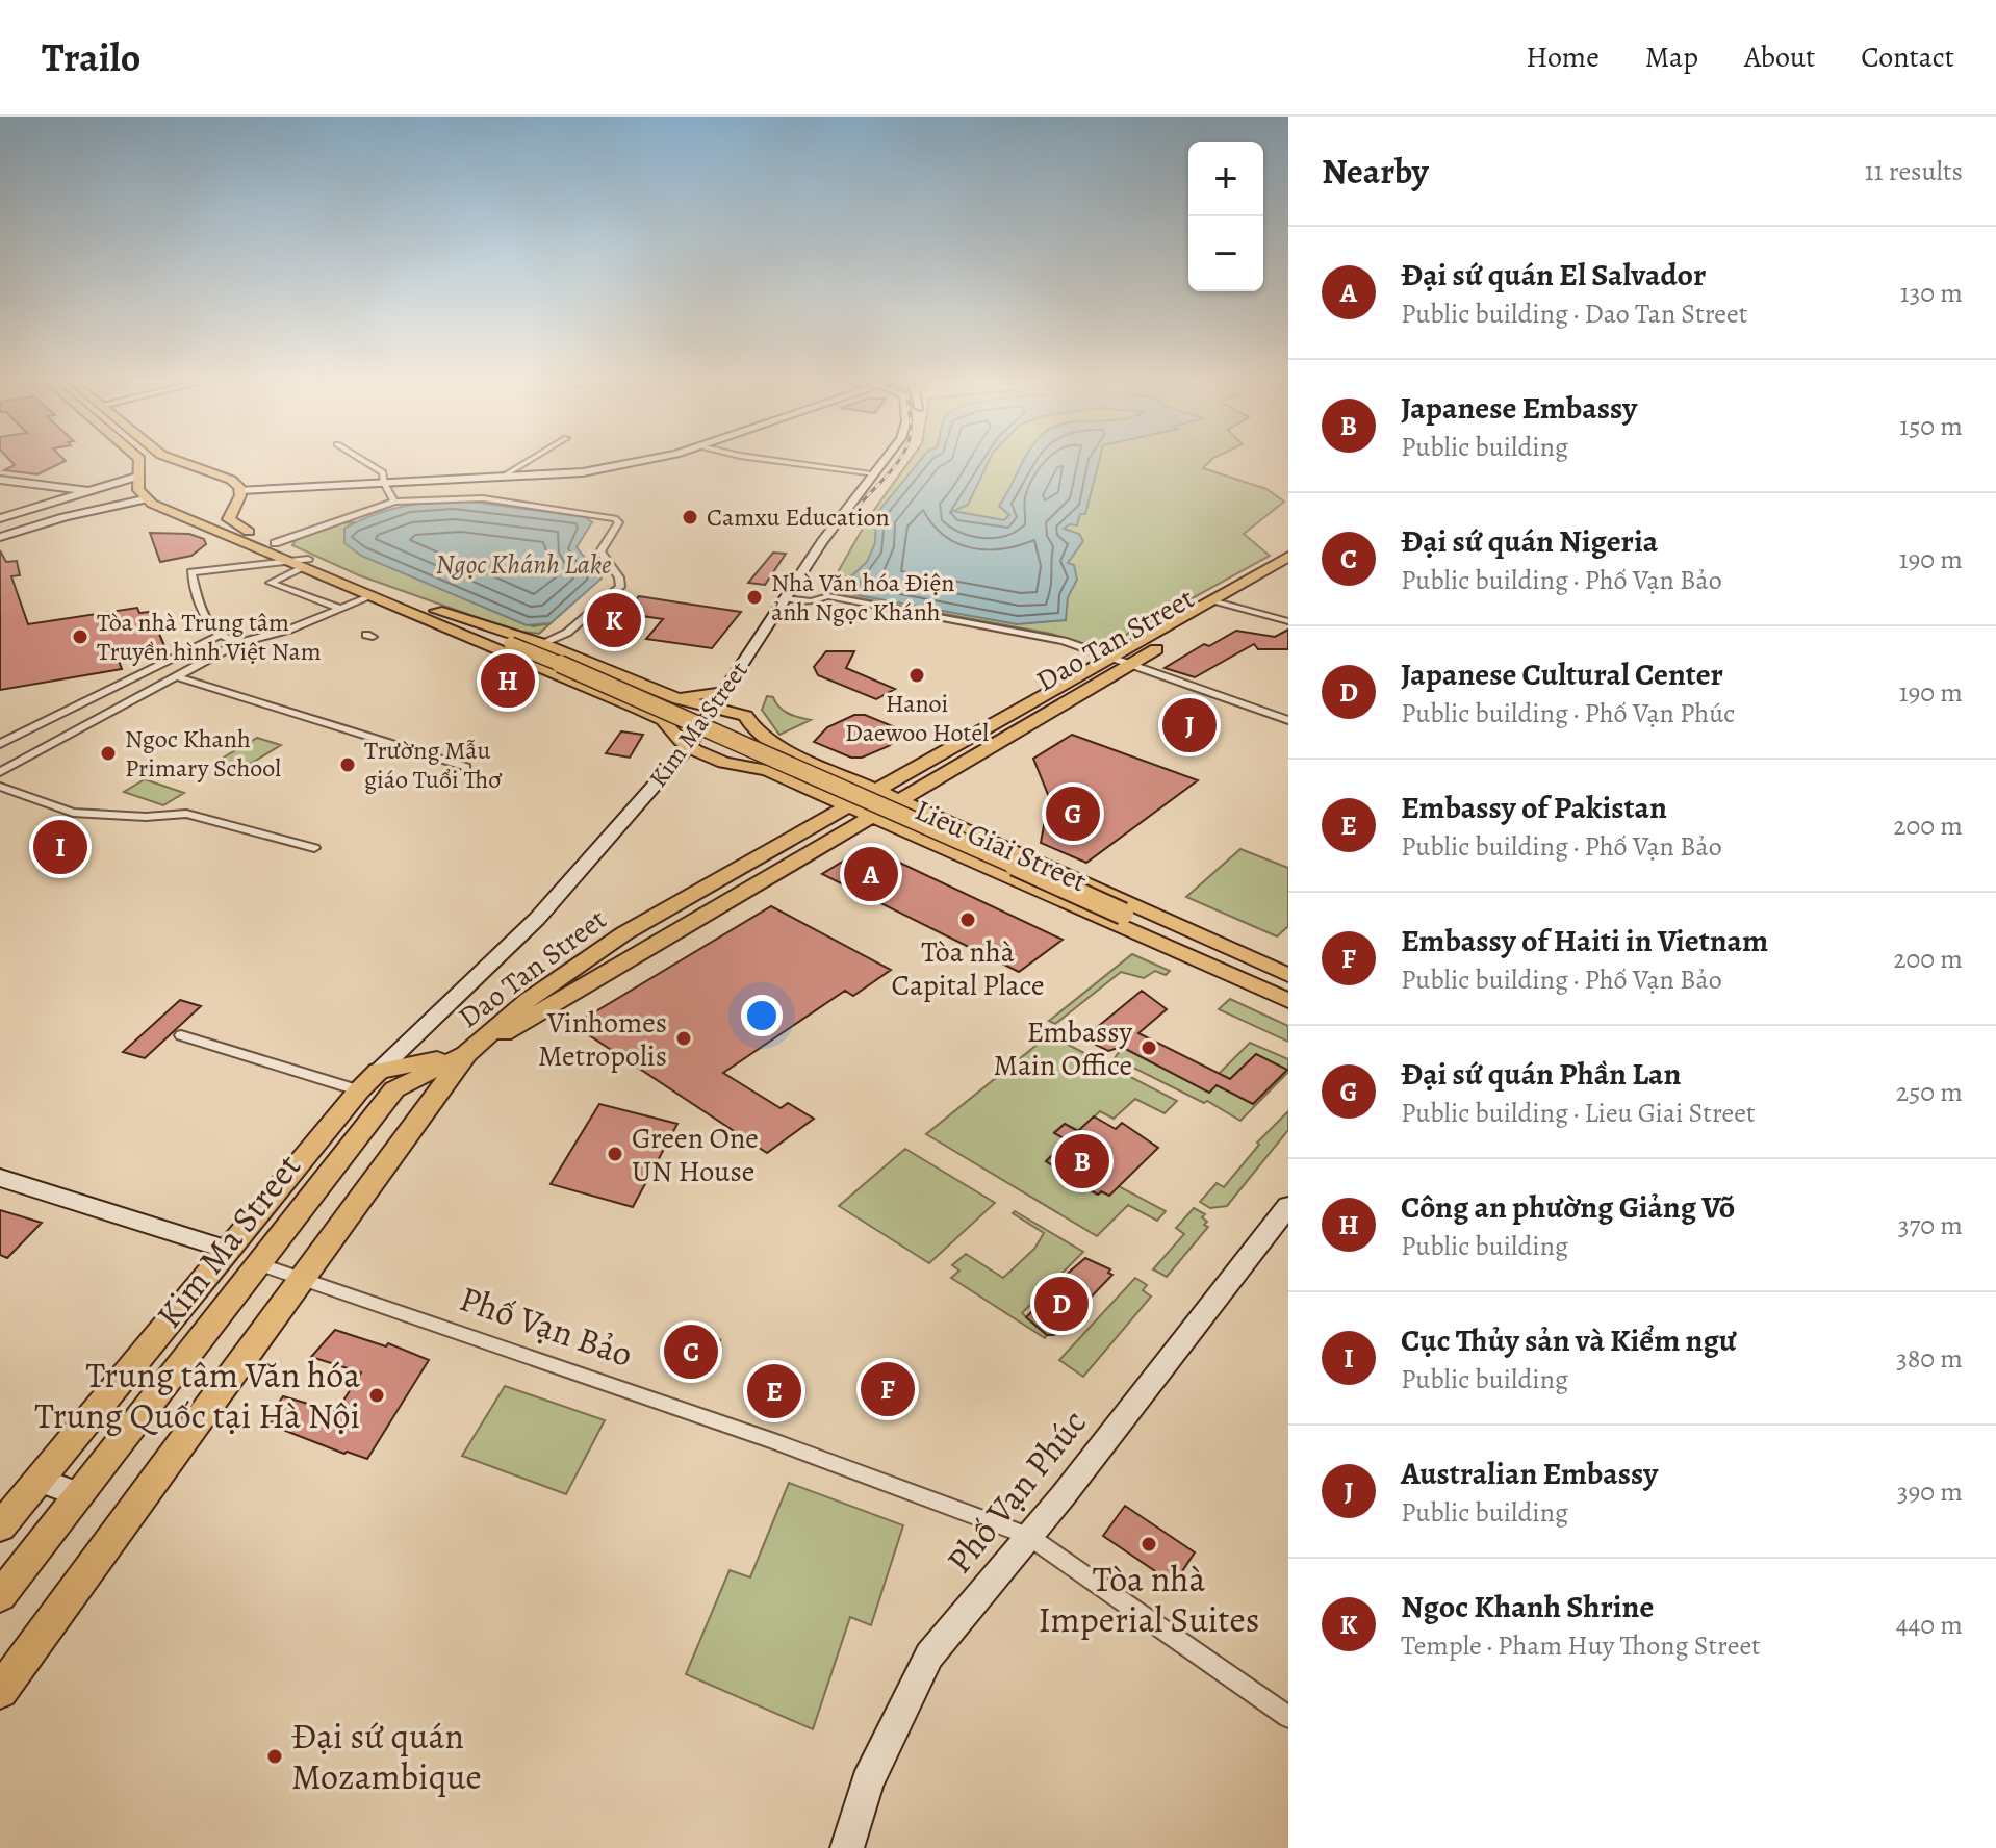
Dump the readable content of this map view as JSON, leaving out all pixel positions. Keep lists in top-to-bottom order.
{
  "streets": {
    "main road": [
      "Dao Tan Street",
      "Kim Ma Street",
      "Lieu Giai Street",
      "Phố Vạn Phúc"
    ],
    "street": ["Phố Vạn Bảo"]
  },
  "crossings": [
    ["Dao Tan Street", "Kim Ma Street"],
    ["Dao Tan Street", "Lieu Giai Street"],
    ["Kim Ma Street", "Lieu Giai Street"],
    ["Kim Ma Street", "Phố Vạn Bảo"],
    ["Phố Vạn Bảo", "Phố Vạn Phúc"]
  ],
  "water": ["Ngọc Khánh Lake"],
  "places": [
    "Camxu Education",
    "Nhà Văn hóa Điện ảnh Ngọc Khánh",
    "Tòa nhà Trung tâm Truyền hình Việt Nam",
    "Hanoi Daewoo Hotel",
    "Ngoc Khanh Primary School",
    "Trường Mẫu giáo Tuổi Thơ",
    "Tòa nhà Capital Place",
    "Vinhomes Metropolis",
    "Embassy Main Office",
    "Green One UN House",
    "Trung tâm Văn hóa Trung Quốc tại Hà Nội",
    "Tòa nhà Imperial Suites",
    "Đại sứ quán Mozambique"
  ],
  "page": {
    "header": "Trailo",
    "nav": [
      "Home",
      "Map",
      "About",
      "Contact"
    ],
    "heading": ["Nearby", "11 results"],
    "map_buttons": ["+", "−"],
    "list": [
      {
        "mark": "A",
        "name": "Đại sứ quán El Salvador",
        "note": "Public building · Dao Tan Street",
        "value": "130 m"
      },
      {
        "mark": "B",
        "name": "Japanese Embassy",
        "note": "Public building",
        "value": "150 m"
      },
      {
        "mark": "C",
        "name": "Đại sứ quán Nigeria",
        "note": "Public building · Phố Vạn Bảo",
        "value": "190 m"
      },
      {
        "mark": "D",
        "name": "Japanese Cultural Center",
        "note": "Public building · Phố Vạn Phúc",
        "value": "190 m"
      },
      {
        "mark": "E",
        "name": "Embassy of Pakistan",
        "note": "Public building · Phố Vạn Bảo",
        "value": "200 m"
      },
      {
        "mark": "F",
        "name": "Embassy of Haiti in Vietnam",
        "note": "Public building · Phố Vạn Bảo",
        "value": "200 m"
      },
      {
        "mark": "G",
        "name": "Đại sứ quán Phần Lan",
        "note": "Public building · Lieu Giai Street",
        "value": "250 m"
      },
      {
        "mark": "H",
        "name": "Công an phường Giảng Võ",
        "note": "Public building",
        "value": "370 m"
      },
      {
        "mark": "I",
        "name": "Cục Thủy sản và Kiểm ngư",
        "note": "Public building",
        "value": "380 m"
      },
      {
        "mark": "J",
        "name": "Australian Embassy",
        "note": "Public building",
        "value": "390 m"
      },
      {
        "mark": "K",
        "name": "Ngoc Khanh Shrine",
        "note": "Temple · Pham Huy Thong Street",
        "value": "440 m"
      }
    ],
    "pins": [
      "K",
      "H",
      "J",
      "G",
      "I",
      "A",
      "B",
      "D",
      "C",
      "F",
      "E"
    ]
  }
}
